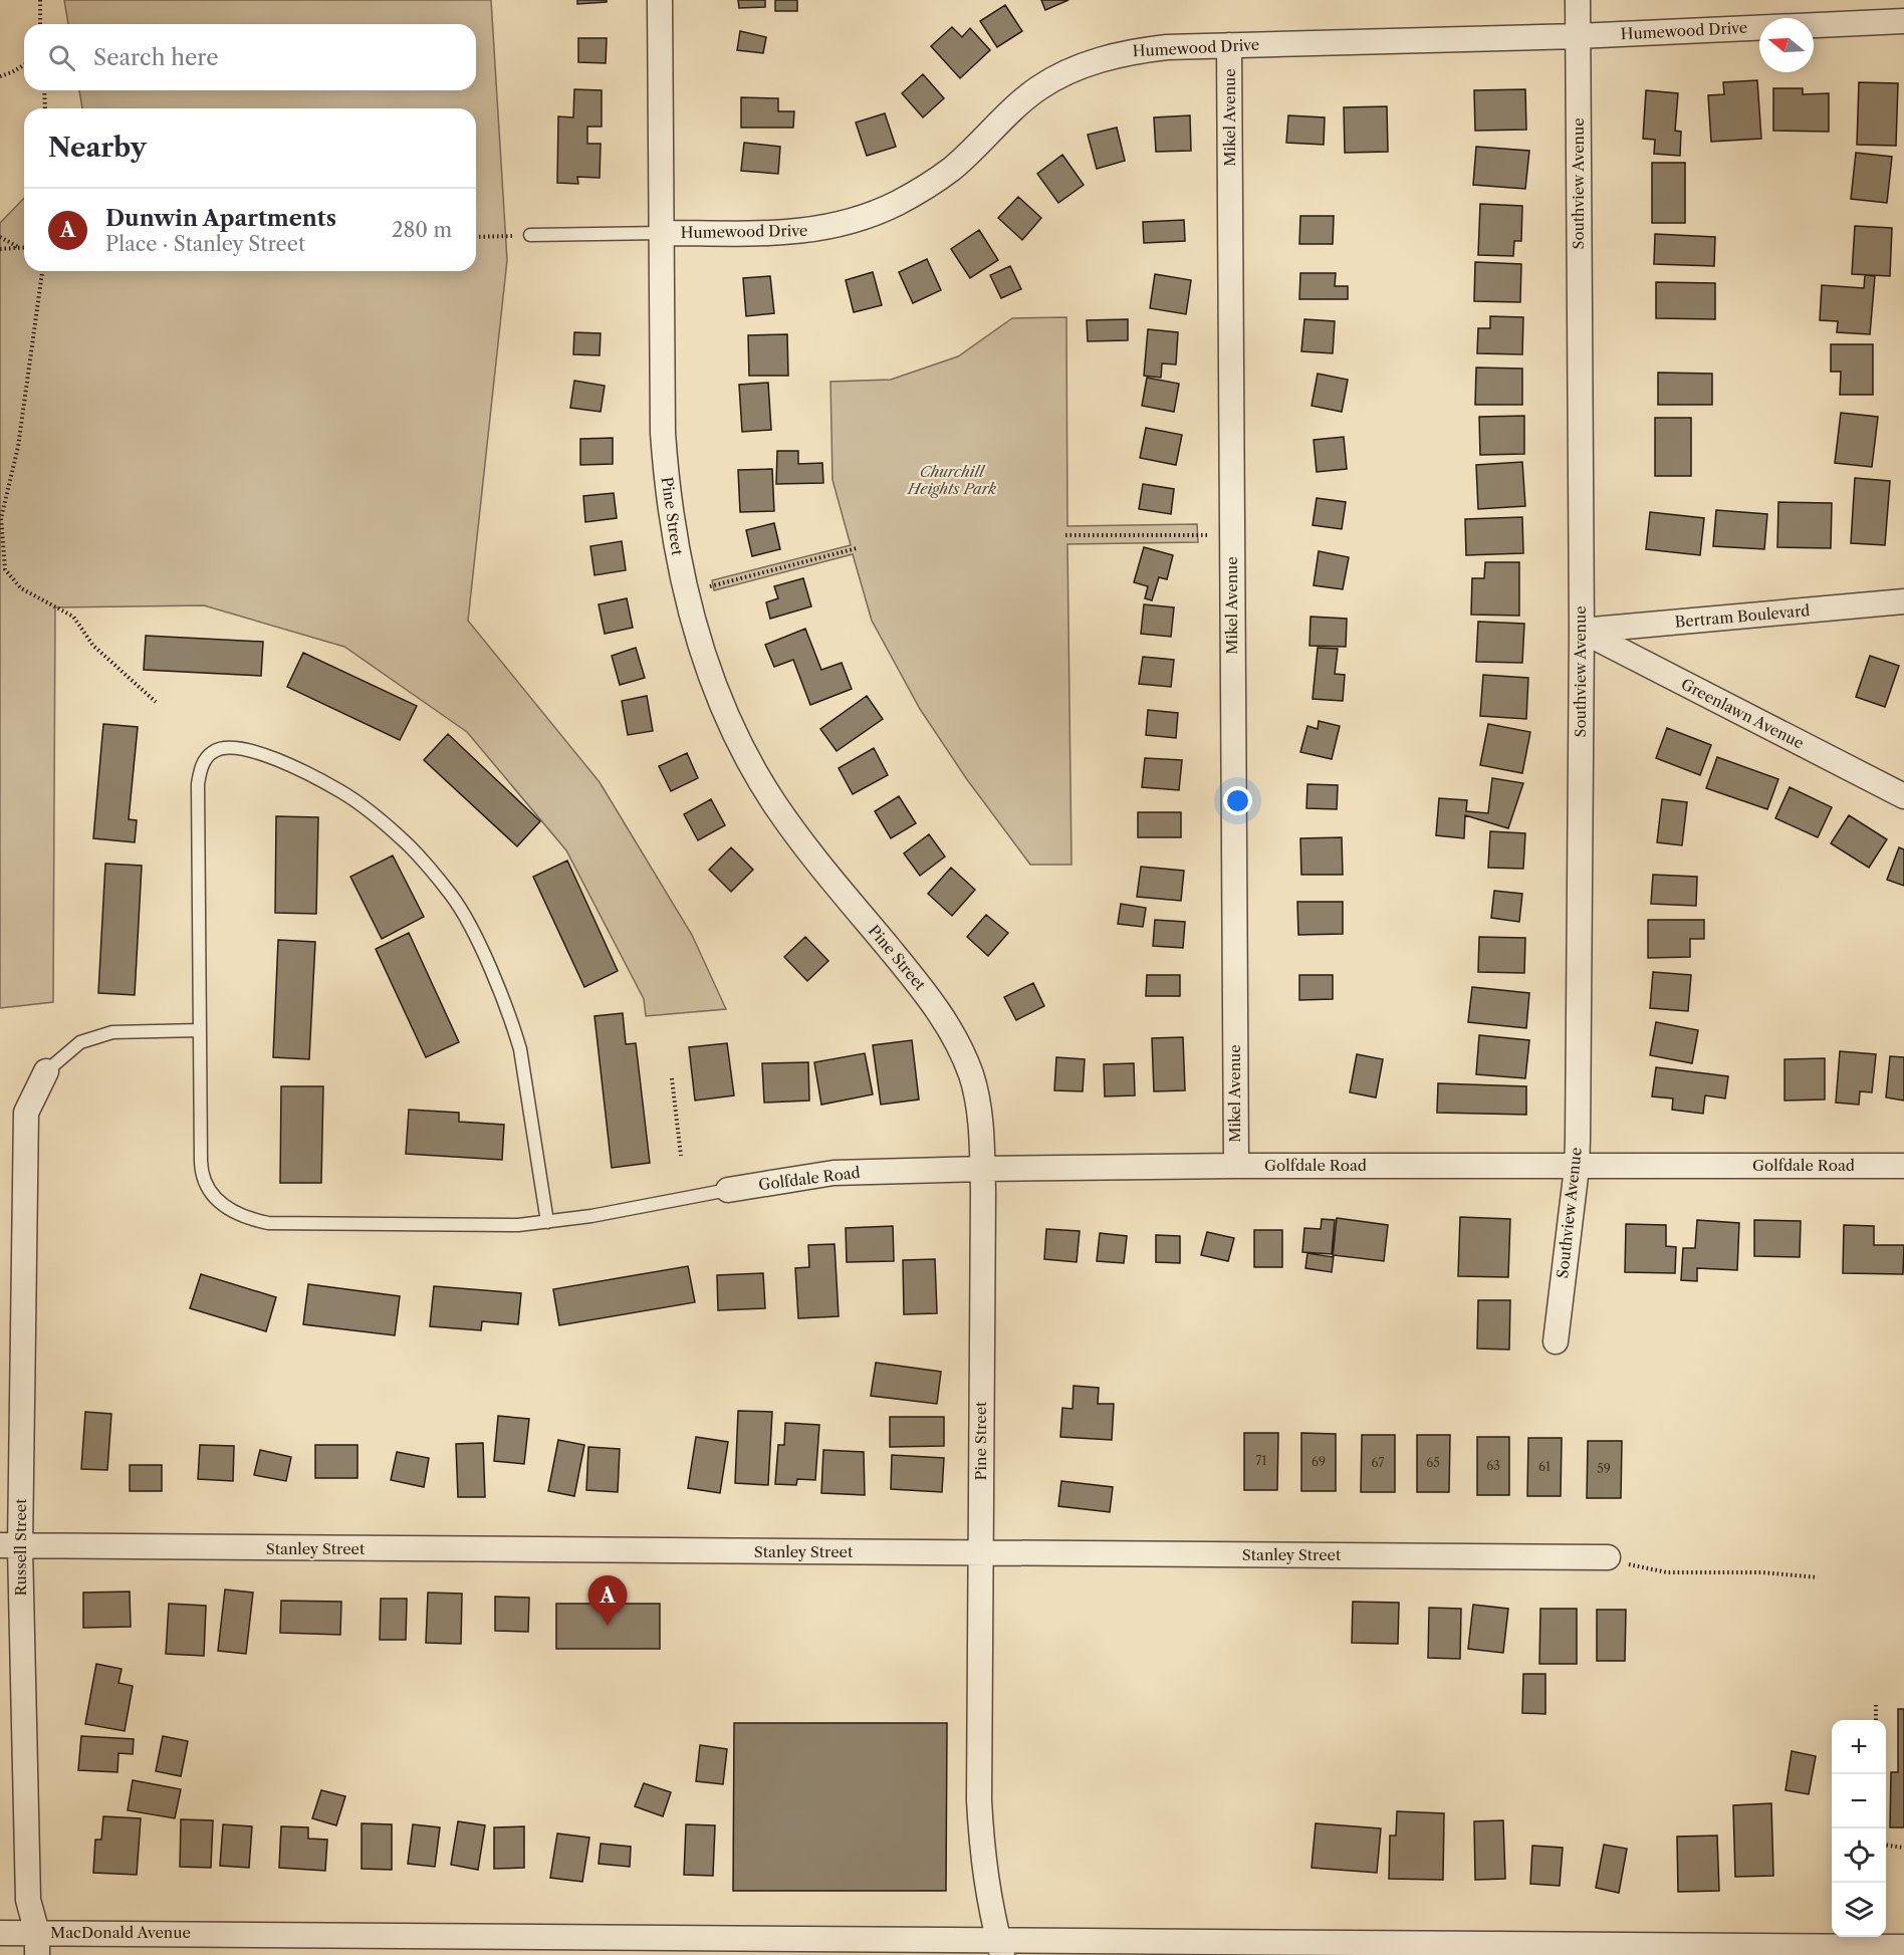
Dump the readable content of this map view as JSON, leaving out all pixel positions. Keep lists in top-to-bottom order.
{
  "streets": {
    "street": [
      "Humewood Drive",
      "Mikel Avenue",
      "Southview Avenue",
      "Pine Street",
      "Bertram Boulevard",
      "Greenlawn Avenue",
      "Golfdale Road",
      "Russell Street",
      "Stanley Street",
      "MacDonald Avenue"
    ]
  },
  "crossings": [
    ["Humewood Drive", "Mikel Avenue"],
    ["Humewood Drive", "Southview Avenue"],
    ["Humewood Drive", "Pine Street"],
    ["Mikel Avenue", "Golfdale Road"],
    ["Southview Avenue", "Bertram Boulevard"],
    ["Southview Avenue", "Greenlawn Avenue"],
    ["Southview Avenue", "Golfdale Road"],
    ["Pine Street", "Golfdale Road"],
    ["Pine Street", "Stanley Street"],
    ["Pine Street", "MacDonald Avenue"],
    ["Bertram Boulevard", "Greenlawn Avenue"],
    ["Russell Street", "Stanley Street"],
    ["Russell Street", "MacDonald Avenue"]
  ],
  "parks": ["Churchill Heights Park"],
  "house_numbers": [
    "71",
    "69",
    "67",
    "65",
    "63",
    "61",
    "59"
  ],
  "north": "left",
  "page": {
    "search": "Search here",
    "heading": "Nearby",
    "list": [
      {
        "mark": "A",
        "name": "Dunwin Apartments",
        "note": "Place · Stanley Street",
        "value": "280 m"
      }
    ],
    "pins": "A",
    "map_buttons": ["+", "−"]
  }
}
